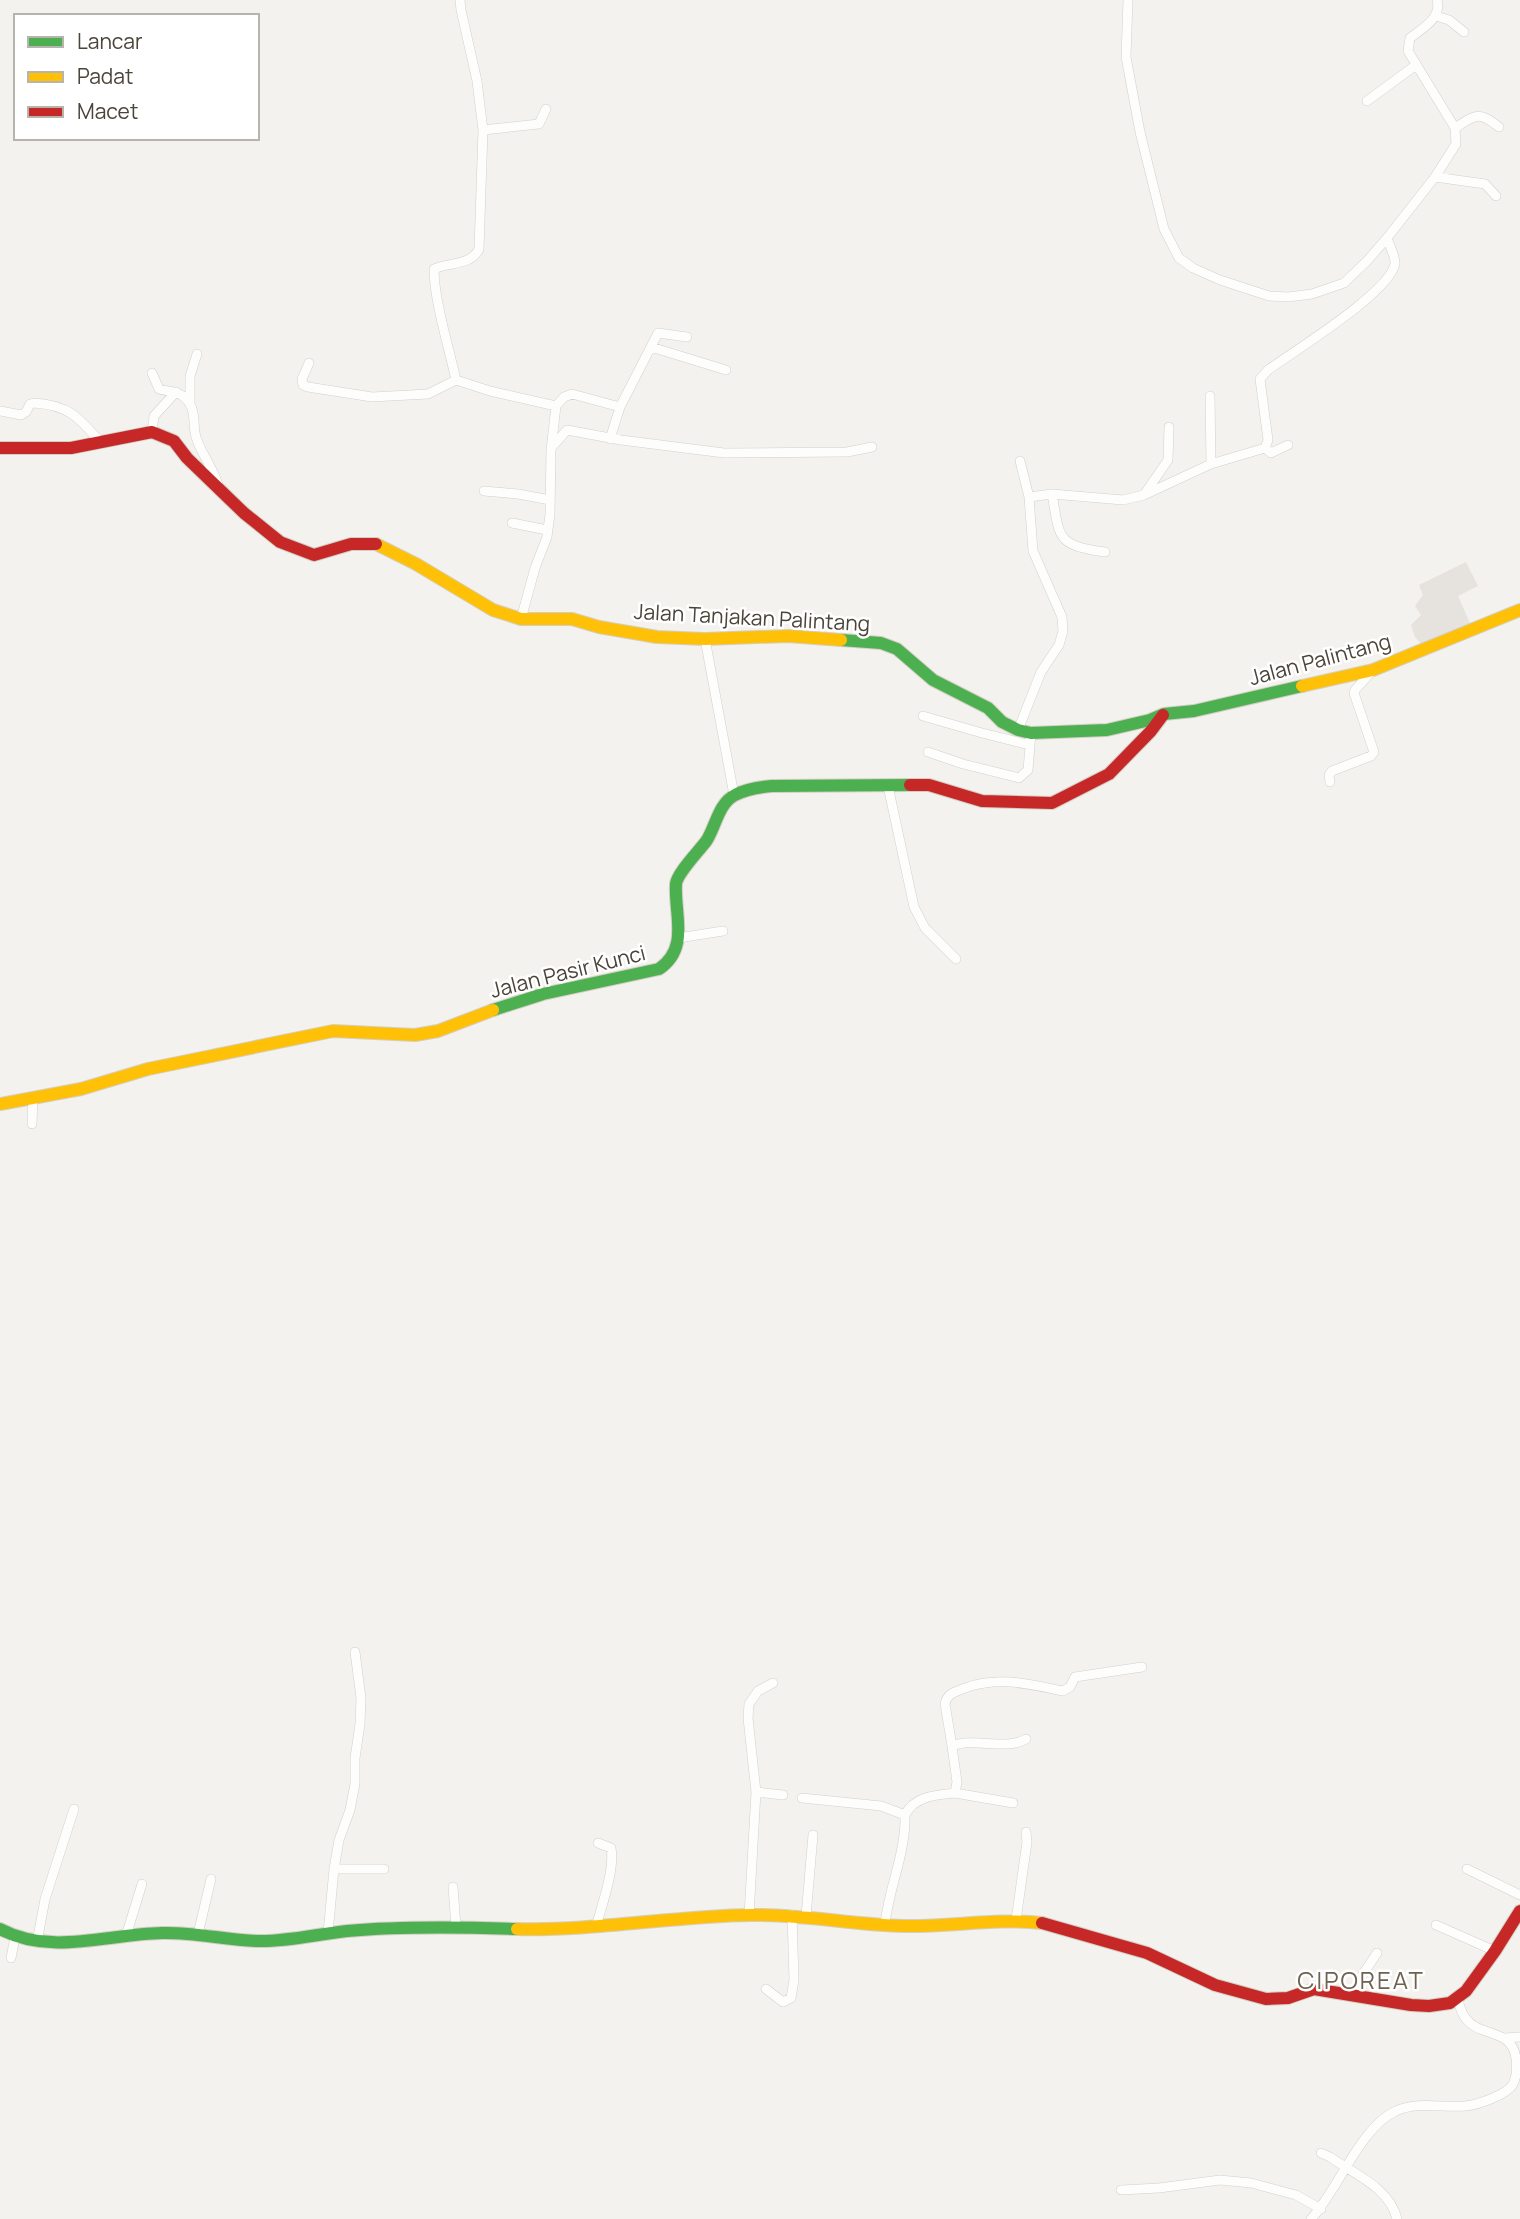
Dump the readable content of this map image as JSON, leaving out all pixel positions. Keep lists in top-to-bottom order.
{
  "streets": {
    "street": ["Jalan Tanjakan Palintang", "Jalan Palintang", "Jalan Pasir Kunci"]
  },
  "crossings": [
    ["Jalan Tanjakan Palintang", "Jalan Palintang"]
  ],
  "districts": ["CIPOREAT"],
  "legend": ["Lancar", "Padat", "Macet"]
}
